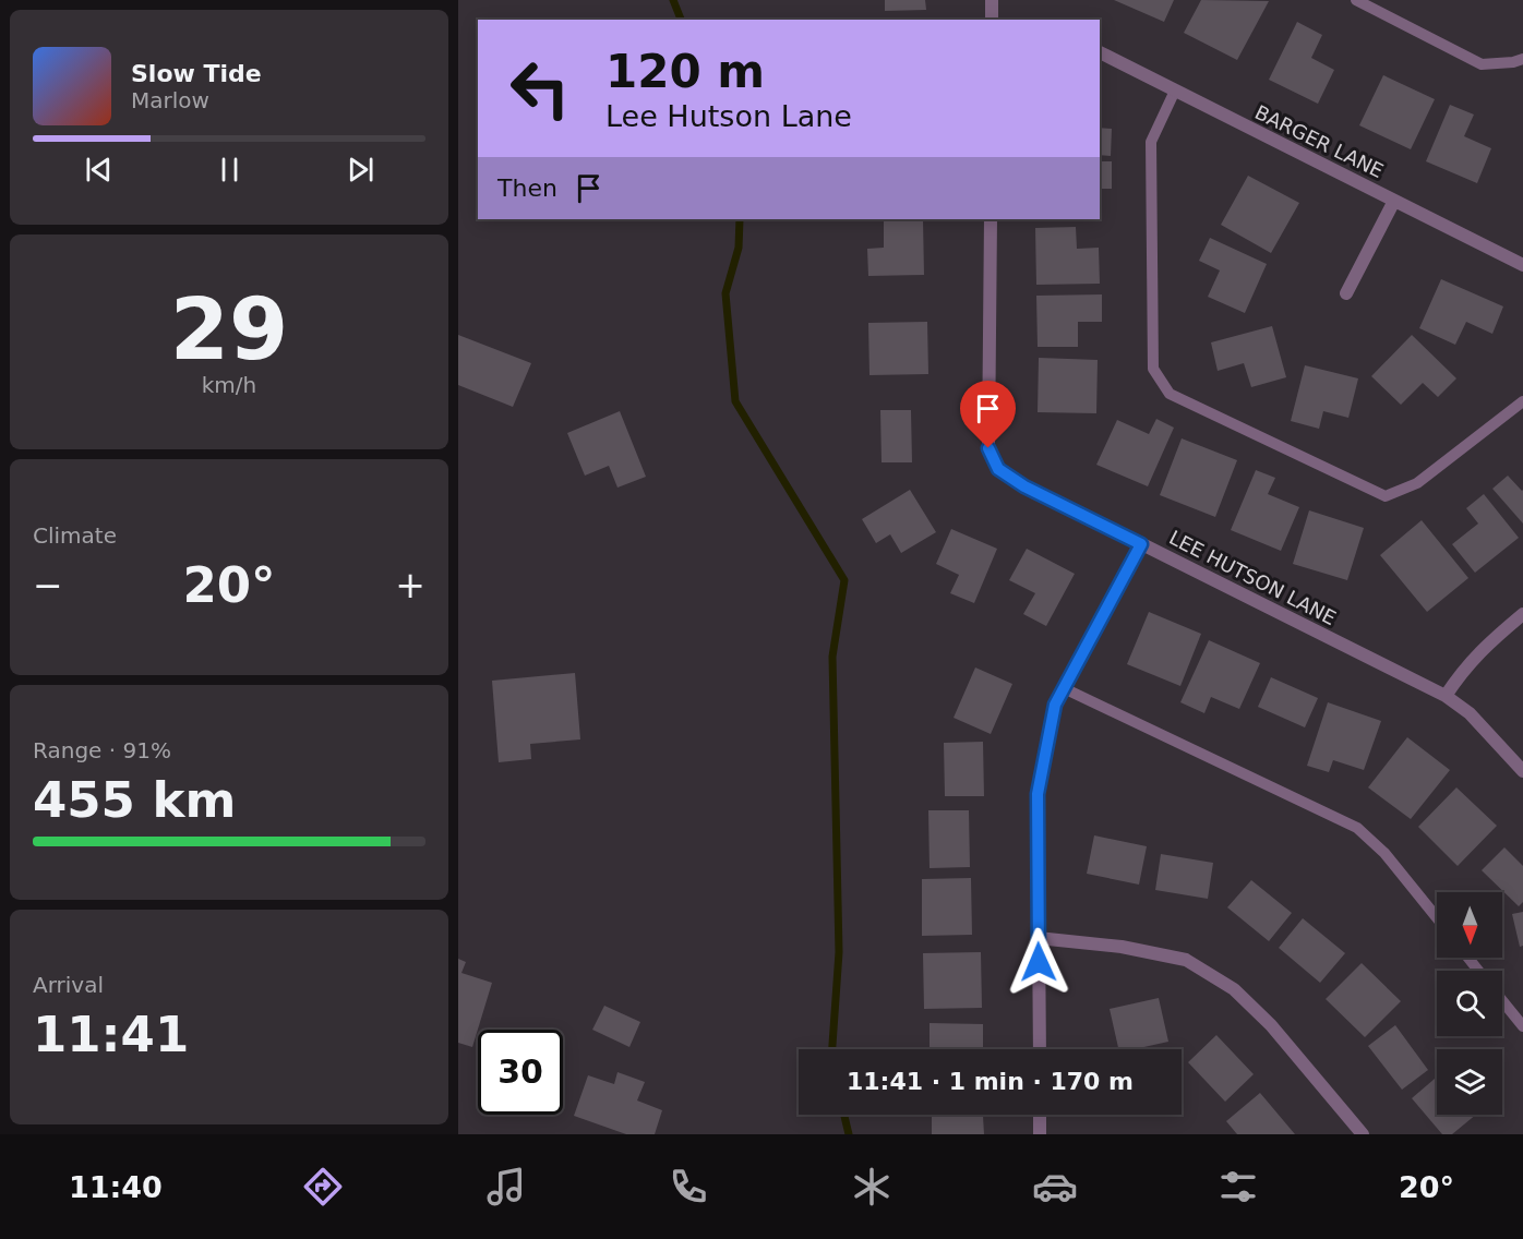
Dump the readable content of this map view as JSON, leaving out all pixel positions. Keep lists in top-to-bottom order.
{
  "streets": {
    "street": ["BARGER LANE", "LEE HUTSON LANE"]
  },
  "north": "bottom",
  "page": {
    "turn": ["120 m", "Lee Hutson Lane"],
    "song": ["Slow Tide", "Marlow"],
    "then": "Then",
    "tile": [
      ["29", "km/h"],
      "Climate",
      ["Range · 91%", "455 km"],
      ["Arrival", "11:41"]
    ],
    "heat": ["−", "20°", "+"],
    "limit": "30",
    "trip": "11:41 · 1 min · 170 m",
    "tabs": ["11:40", "20°"]
  }
}
